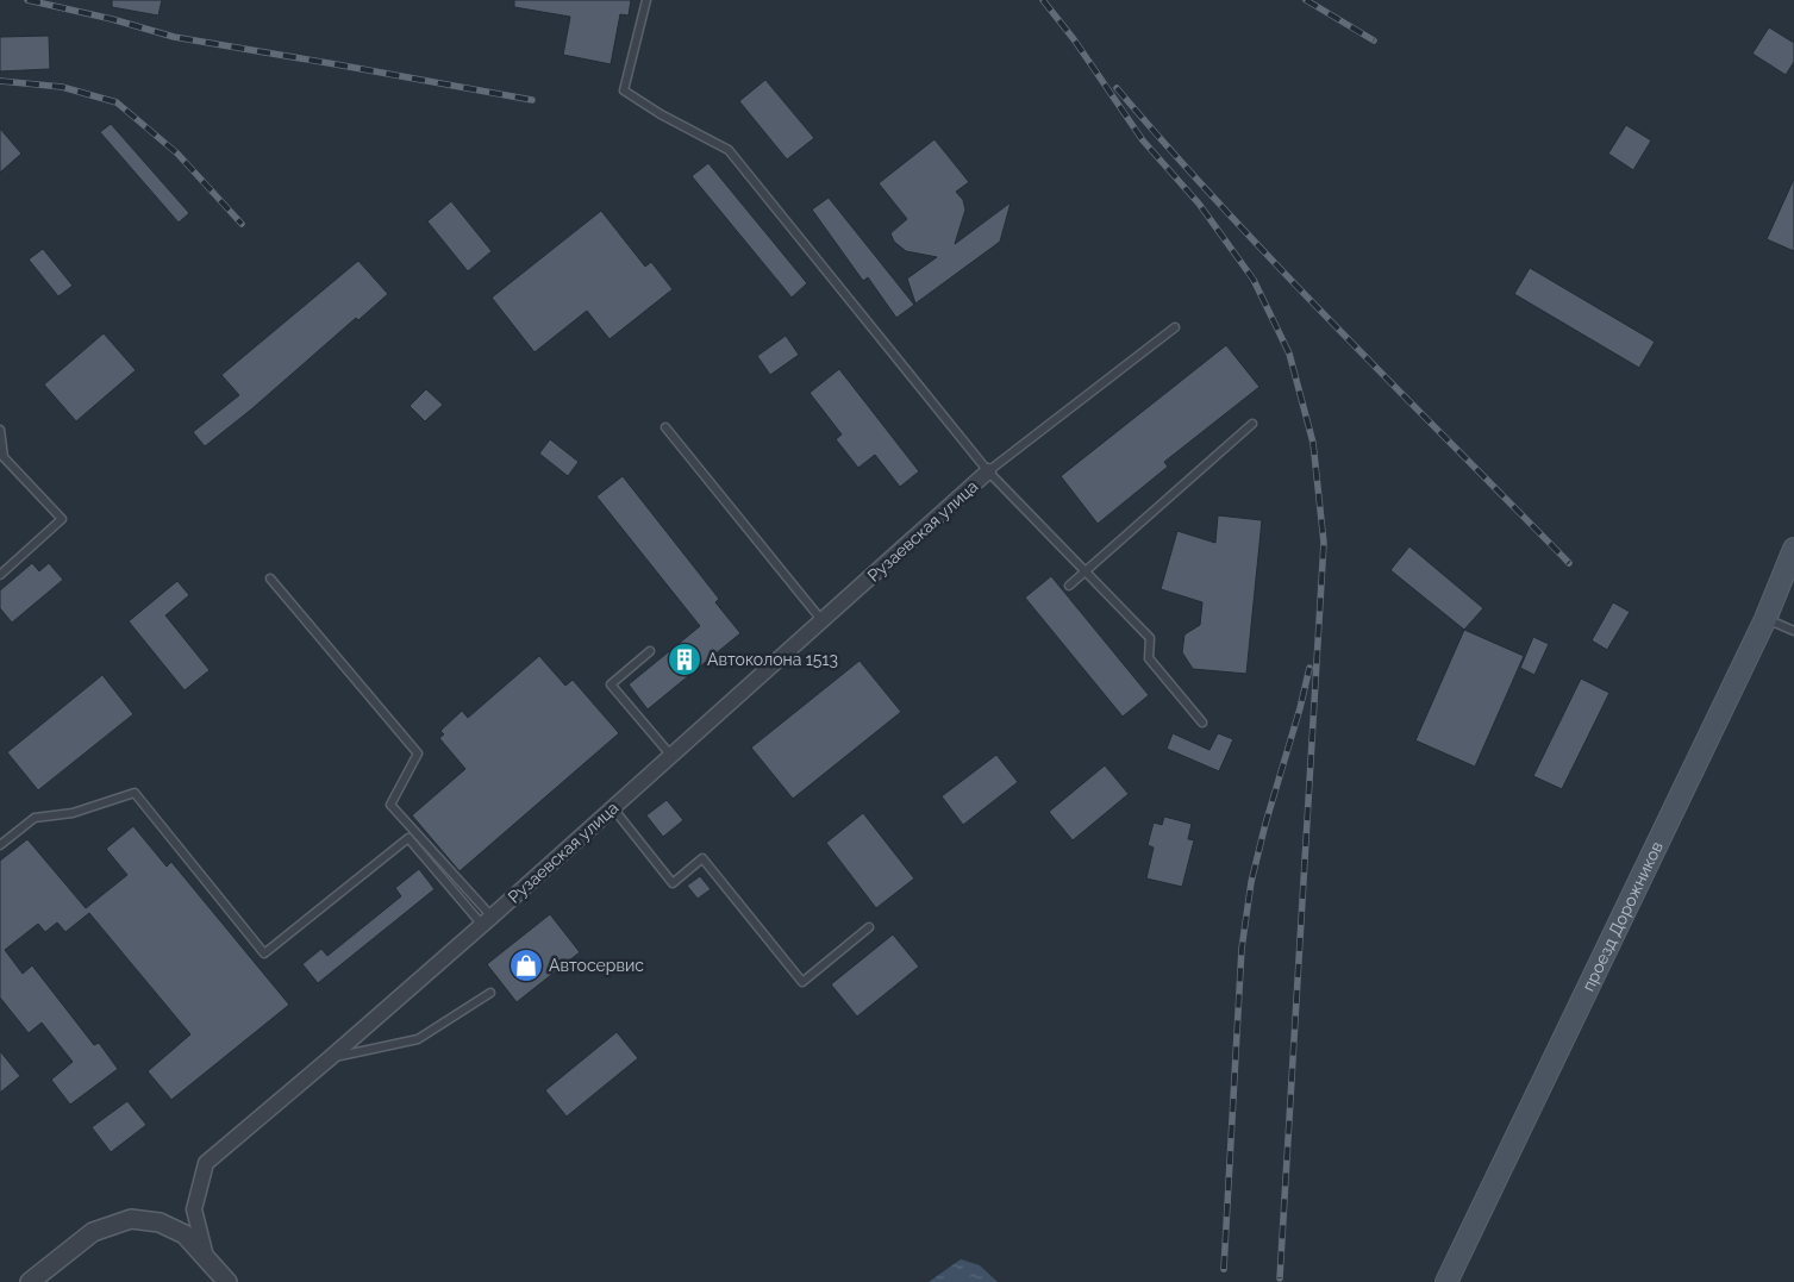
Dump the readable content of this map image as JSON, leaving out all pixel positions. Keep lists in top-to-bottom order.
{
  "streets": {
    "main road": ["проезд Дорожников"],
    "street": ["Рузаевская улица"]
  },
  "places": {
    "building": ["Автоколона 1513"],
    "shop": ["Автосервис"]
  }
}
